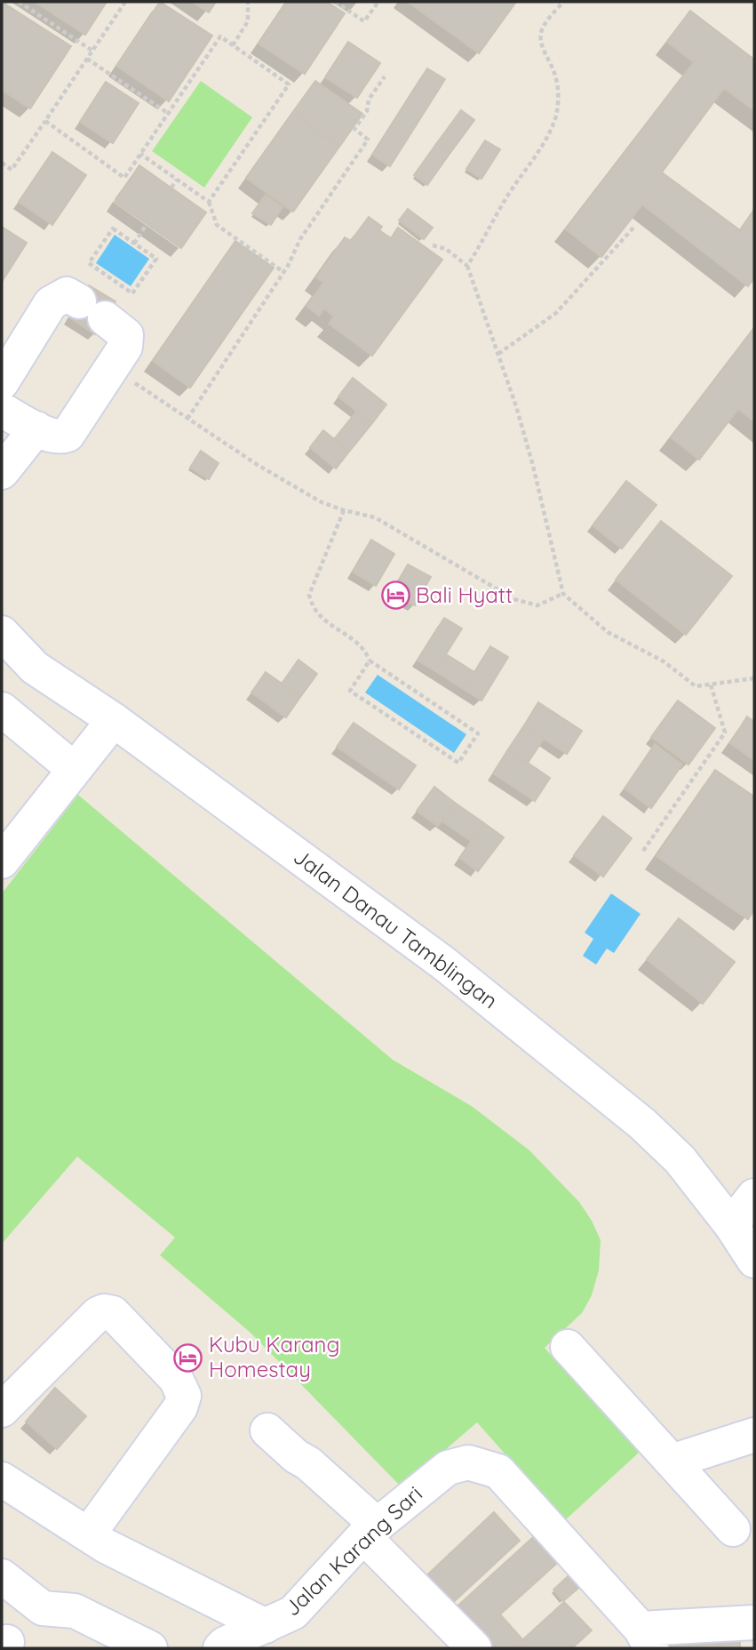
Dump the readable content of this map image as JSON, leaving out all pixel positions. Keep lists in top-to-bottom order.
{
  "streets": {
    "street": ["Jalan Danau Tamblingan", "Jalan Karang Sari"]
  },
  "places": {
    "hotel": ["Bali Hyatt", "Kubu Karang Homestay"]
  }
}
